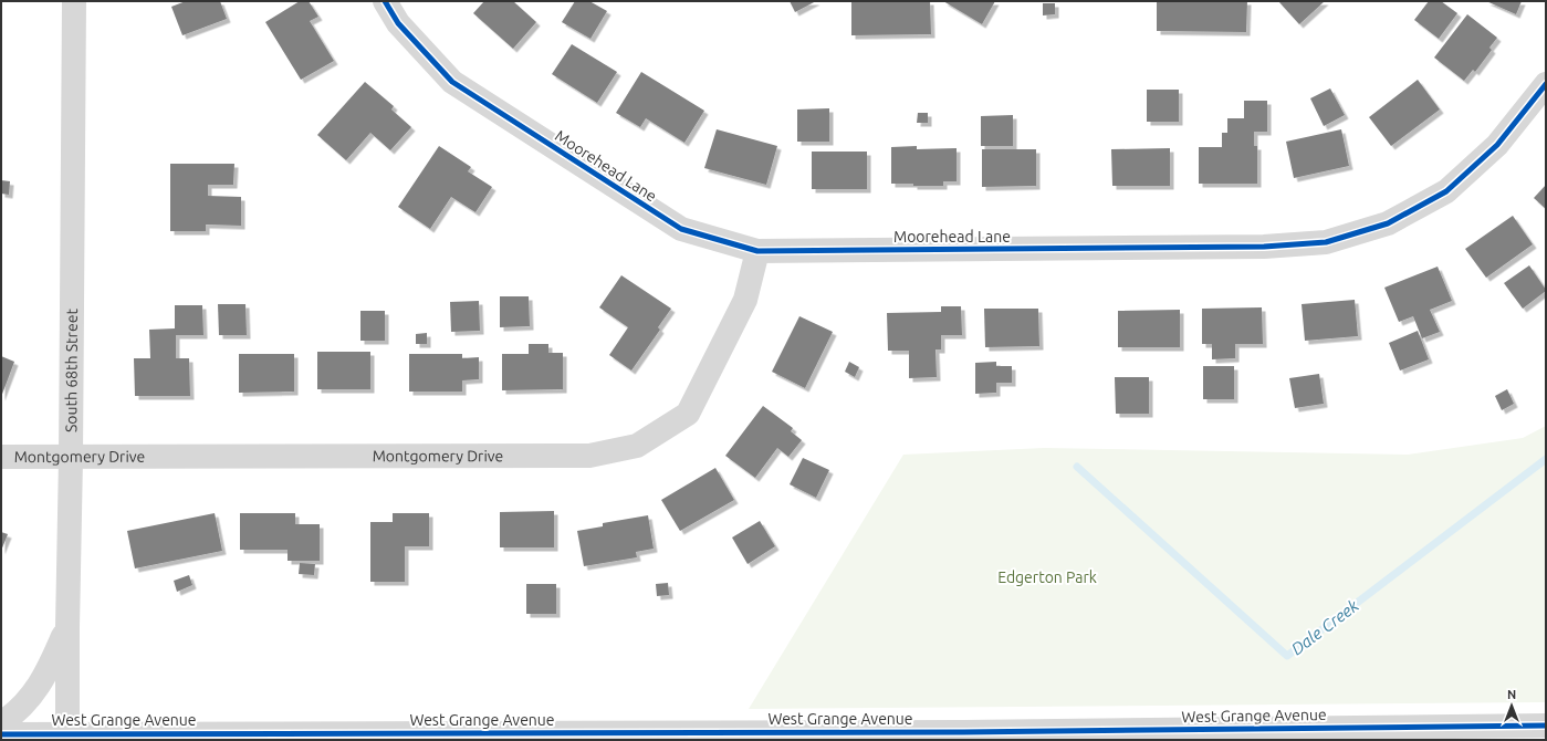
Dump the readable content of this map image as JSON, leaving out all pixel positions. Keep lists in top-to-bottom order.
{
  "streets": {
    "street": [
      "Moorehead Lane",
      "South 68th Street",
      "Montgomery Drive",
      "West Grange Avenue"
    ]
  },
  "crossings": [
    ["Moorehead Lane", "Montgomery Drive"],
    ["South 68th Street", "Montgomery Drive"],
    ["South 68th Street", "West Grange Avenue"]
  ],
  "water": ["Dale Creek"],
  "parks": ["Edgerton Park"],
  "north": "top"
}
